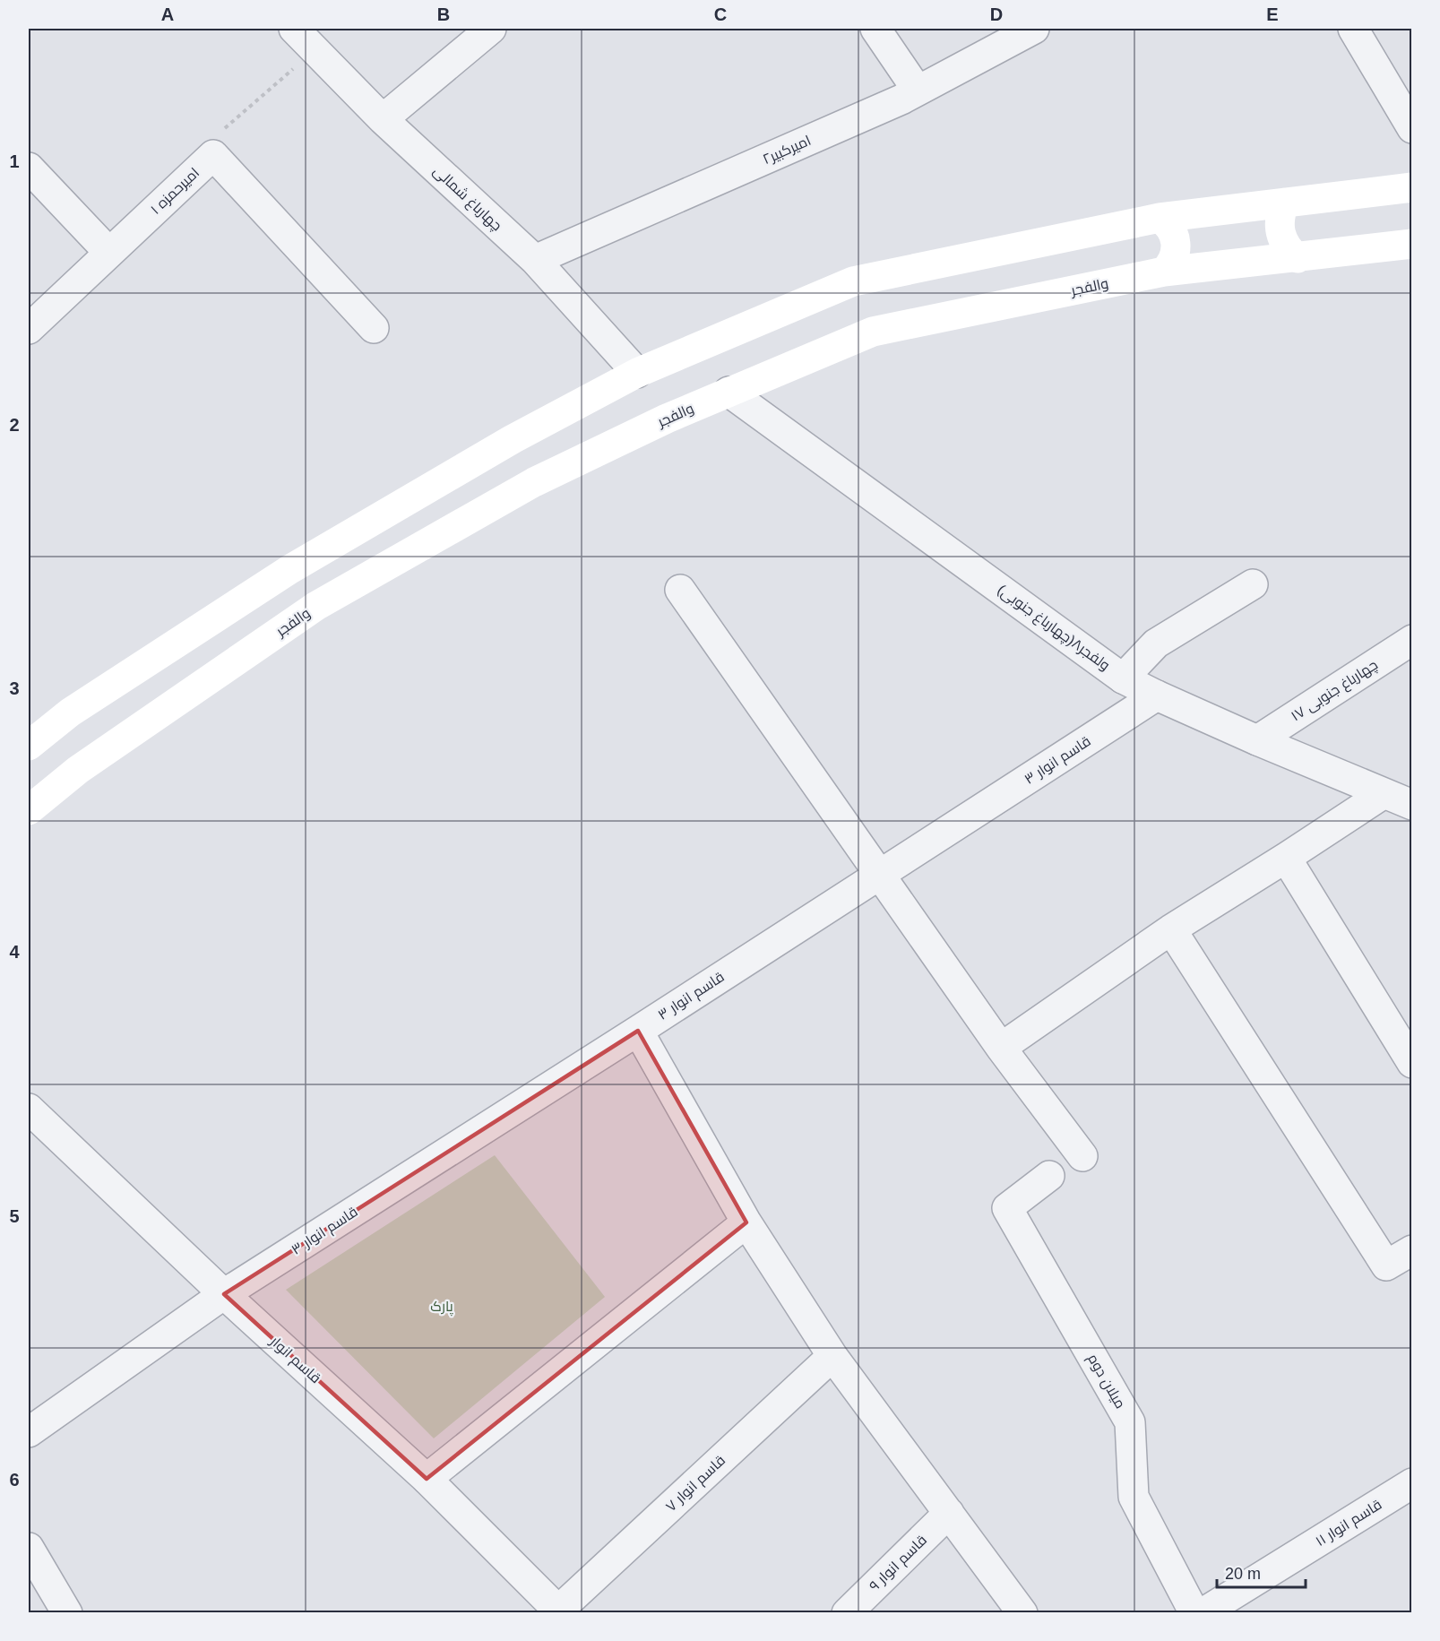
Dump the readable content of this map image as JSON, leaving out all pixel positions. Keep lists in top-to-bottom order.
{
  "streets": {
    "main road": ["والفجر"],
    "street": [
      "امیرکبیر۲",
      "امیرحمزه ۱",
      "چهارباغ شمالی",
      "ولفجر۸(چهارباغ جنوبی)",
      "چهارباغ جنوبی ۱۷",
      "قاسم انوار ۳",
      "قاسم انوار",
      "میلان دوم",
      "قاسم انوار ۷",
      "قاسم انوار ۱۱",
      "قاسم انوار ۹"
    ]
  },
  "crossings": [
    ["امیرکبیر۲", "چهارباغ شمالی"],
    ["والفجر", "ولفجر۸(چهارباغ جنوبی)"],
    ["ولفجر۸(چهارباغ جنوبی)", "چهارباغ جنوبی ۱۷"],
    ["ولفجر۸(چهارباغ جنوبی)", "قاسم انوار ۳"],
    ["قاسم انوار ۳", "قاسم انوار"],
    ["قاسم انوار", "قاسم انوار ۷"]
  ],
  "parks": ["پارک"],
  "scale_bar": "20 m",
  "grid": {
    "columns": [
      "A",
      "B",
      "C",
      "D",
      "E"
    ],
    "rows": [
      "1",
      "2",
      "3",
      "4",
      "5",
      "6"
    ]
  }
}
